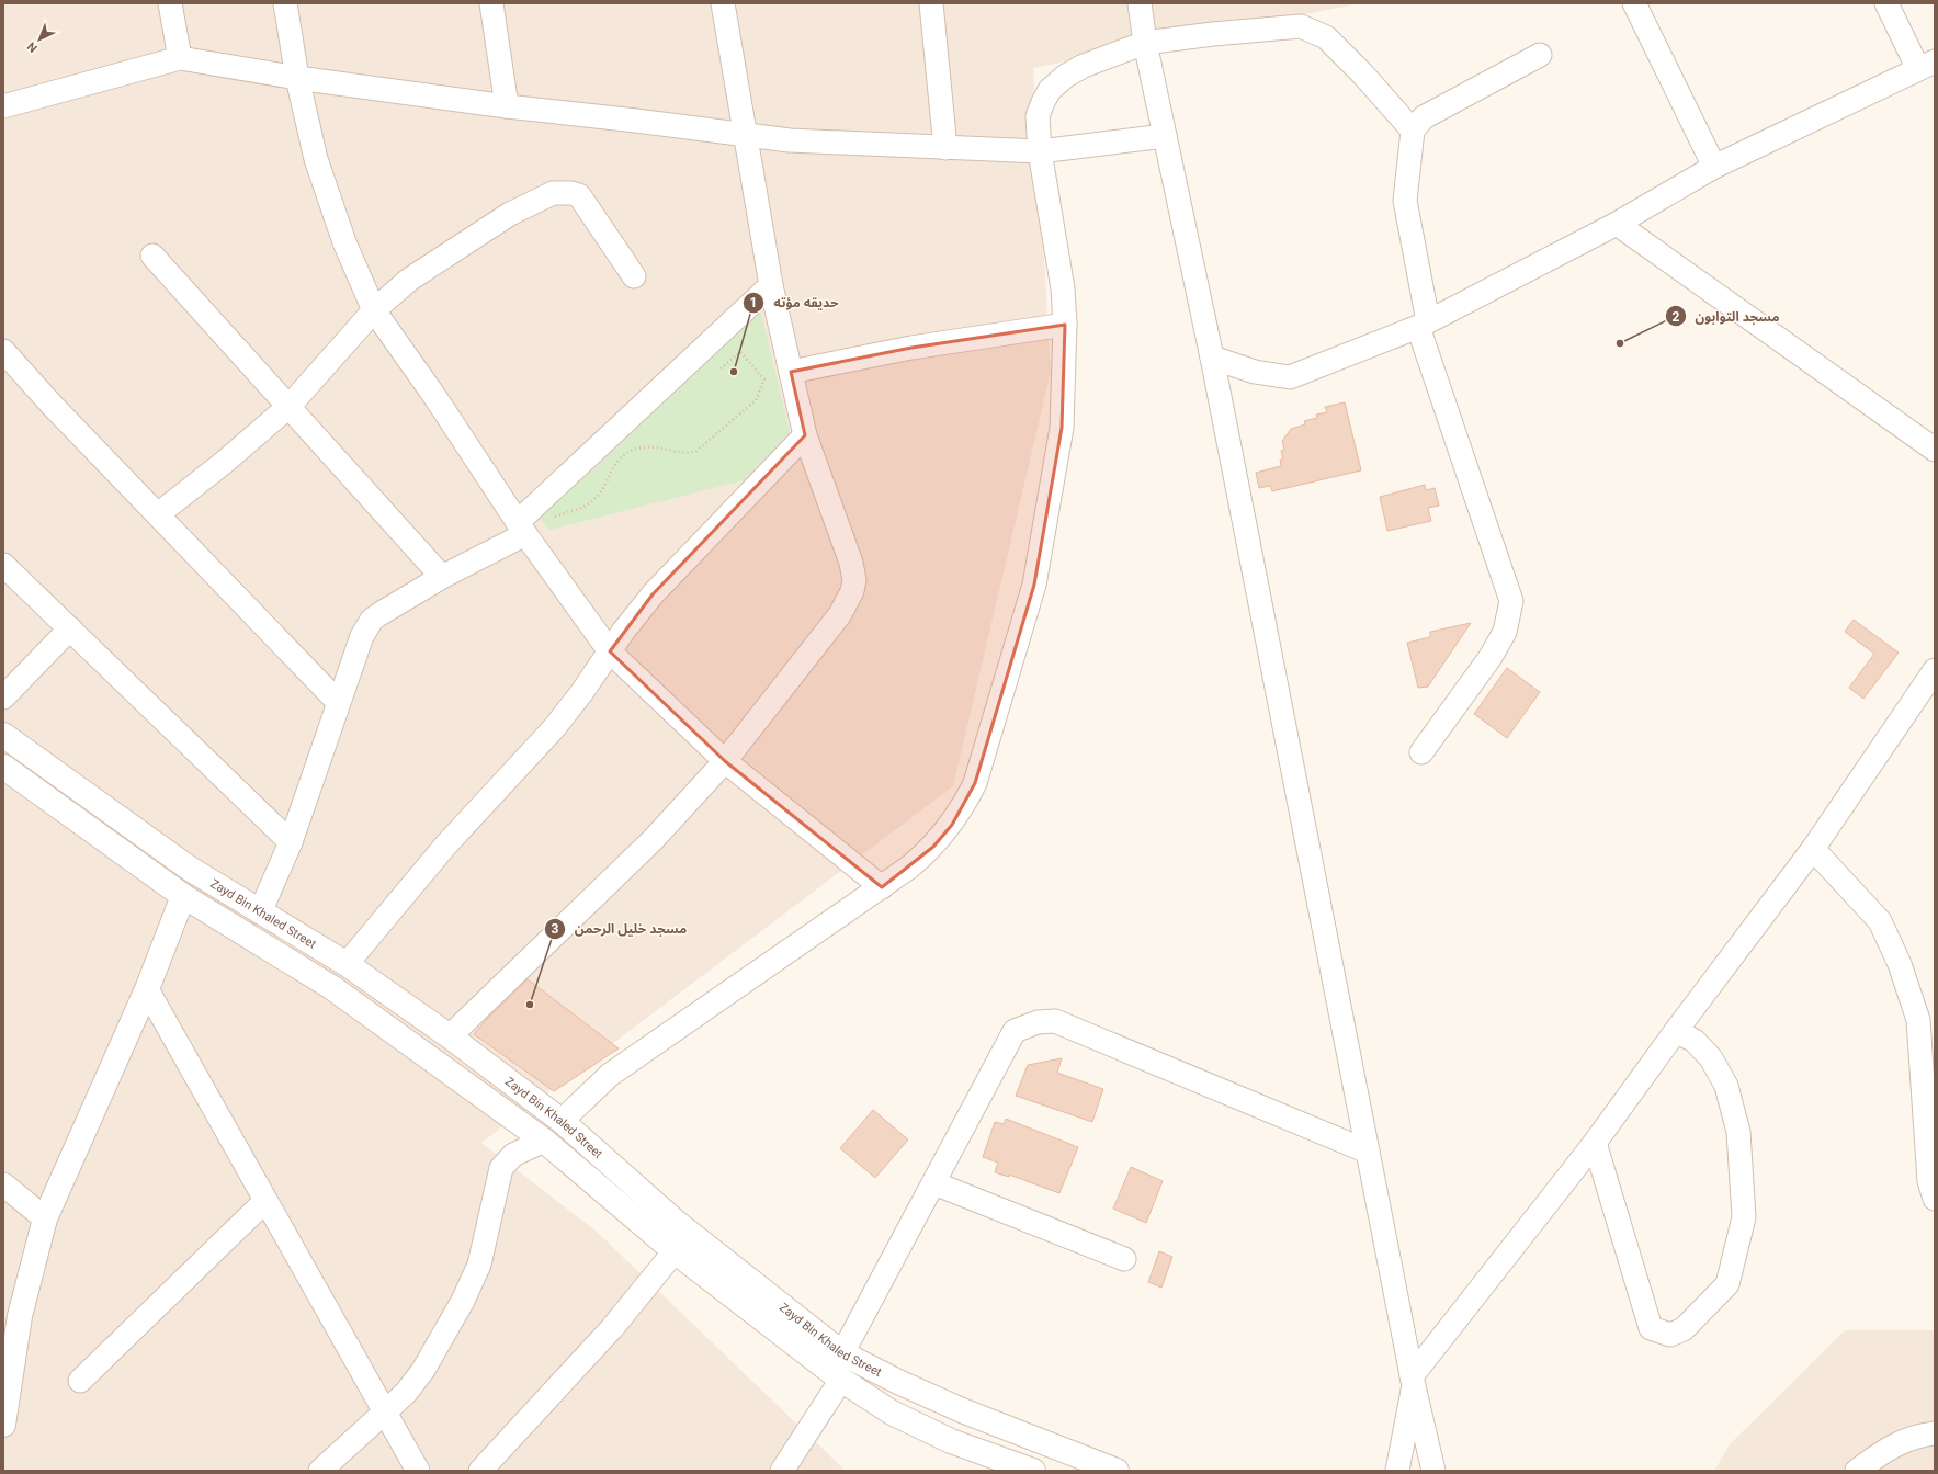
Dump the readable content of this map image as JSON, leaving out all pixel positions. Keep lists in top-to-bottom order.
{
  "streets": {
    "main road": ["Zayd Bin Khaled Street"]
  },
  "places": ["مسجد التوابون", "حديقه مؤته", "مسجد خليل الرحمن"],
  "north": "bottom left"
}
